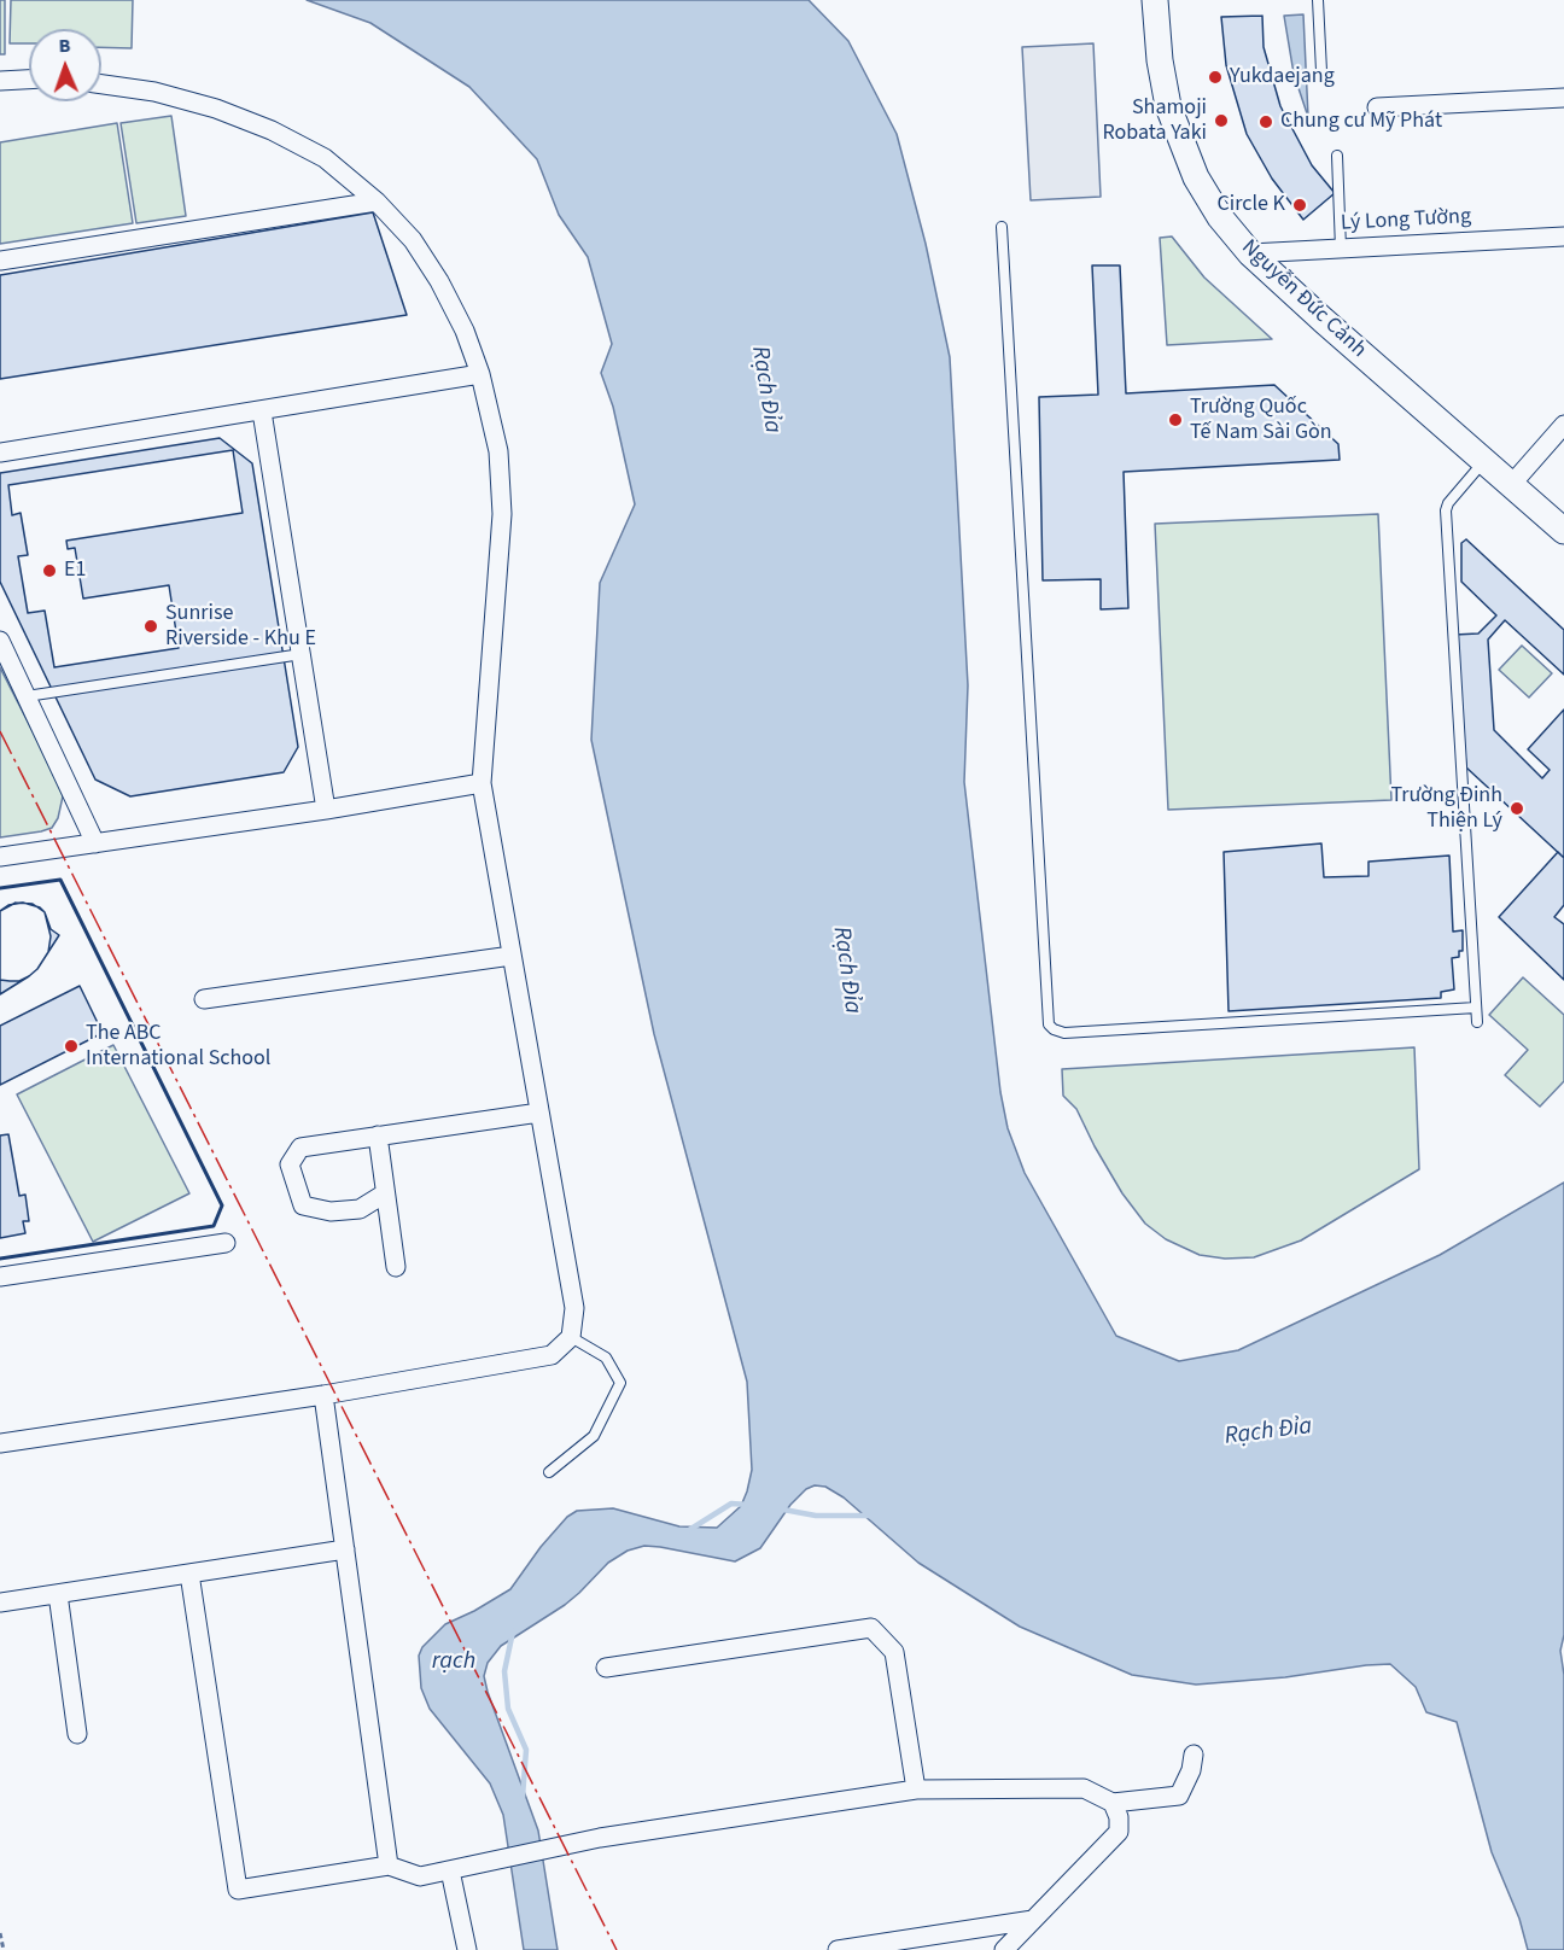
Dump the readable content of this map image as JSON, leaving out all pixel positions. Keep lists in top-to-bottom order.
{
  "streets": {
    "main road": ["Nguyễn Đức Cảnh"],
    "street": ["Lý Long Tường"]
  },
  "crossings": [
    ["Lý Long Tường", "Nguyễn Đức Cảnh"]
  ],
  "water": ["Rạch Đỉa", "rạch"],
  "places": [
    "Yukdaejang",
    "Shamoji Robata Yaki",
    "Chung cư Mỹ Phát",
    "Circle K",
    "Trường Quốc Tế Nam Sài Gòn",
    "E1",
    "Sunrise Riverside - Khu E",
    "Trường Đinh Thiện Lý",
    "The ABC International School"
  ],
  "north": "top"
}
